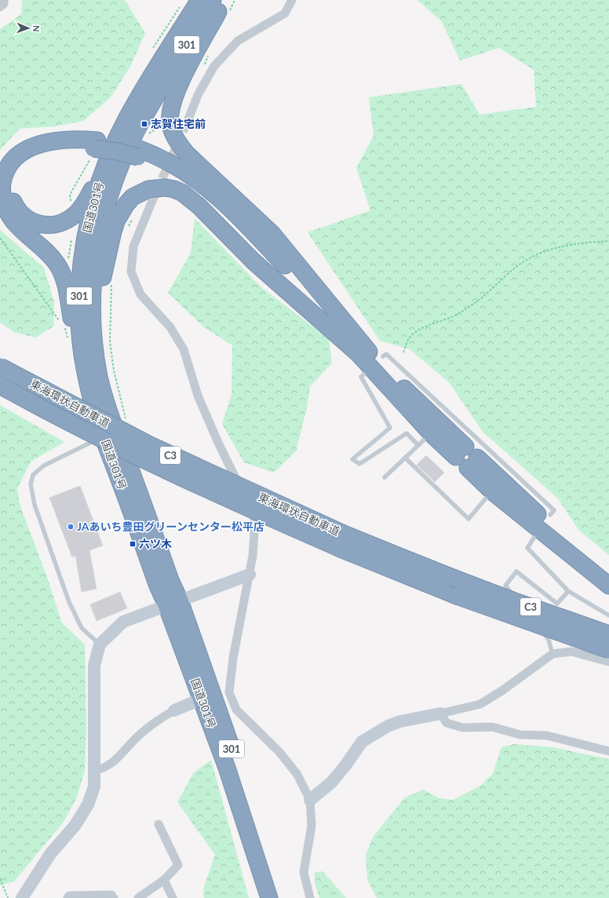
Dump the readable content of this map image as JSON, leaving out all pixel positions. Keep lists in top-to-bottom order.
{
  "streets": {
    "highway": [
      "301",
      "国道301号",
      "東海環状自動車道",
      "C3"
    ]
  },
  "places": {
    "transit": ["志賀住宅前", "六ツ木"],
    "other": ["JAあいち豊田グリーンセンター松平店"]
  },
  "north": "right"
}
